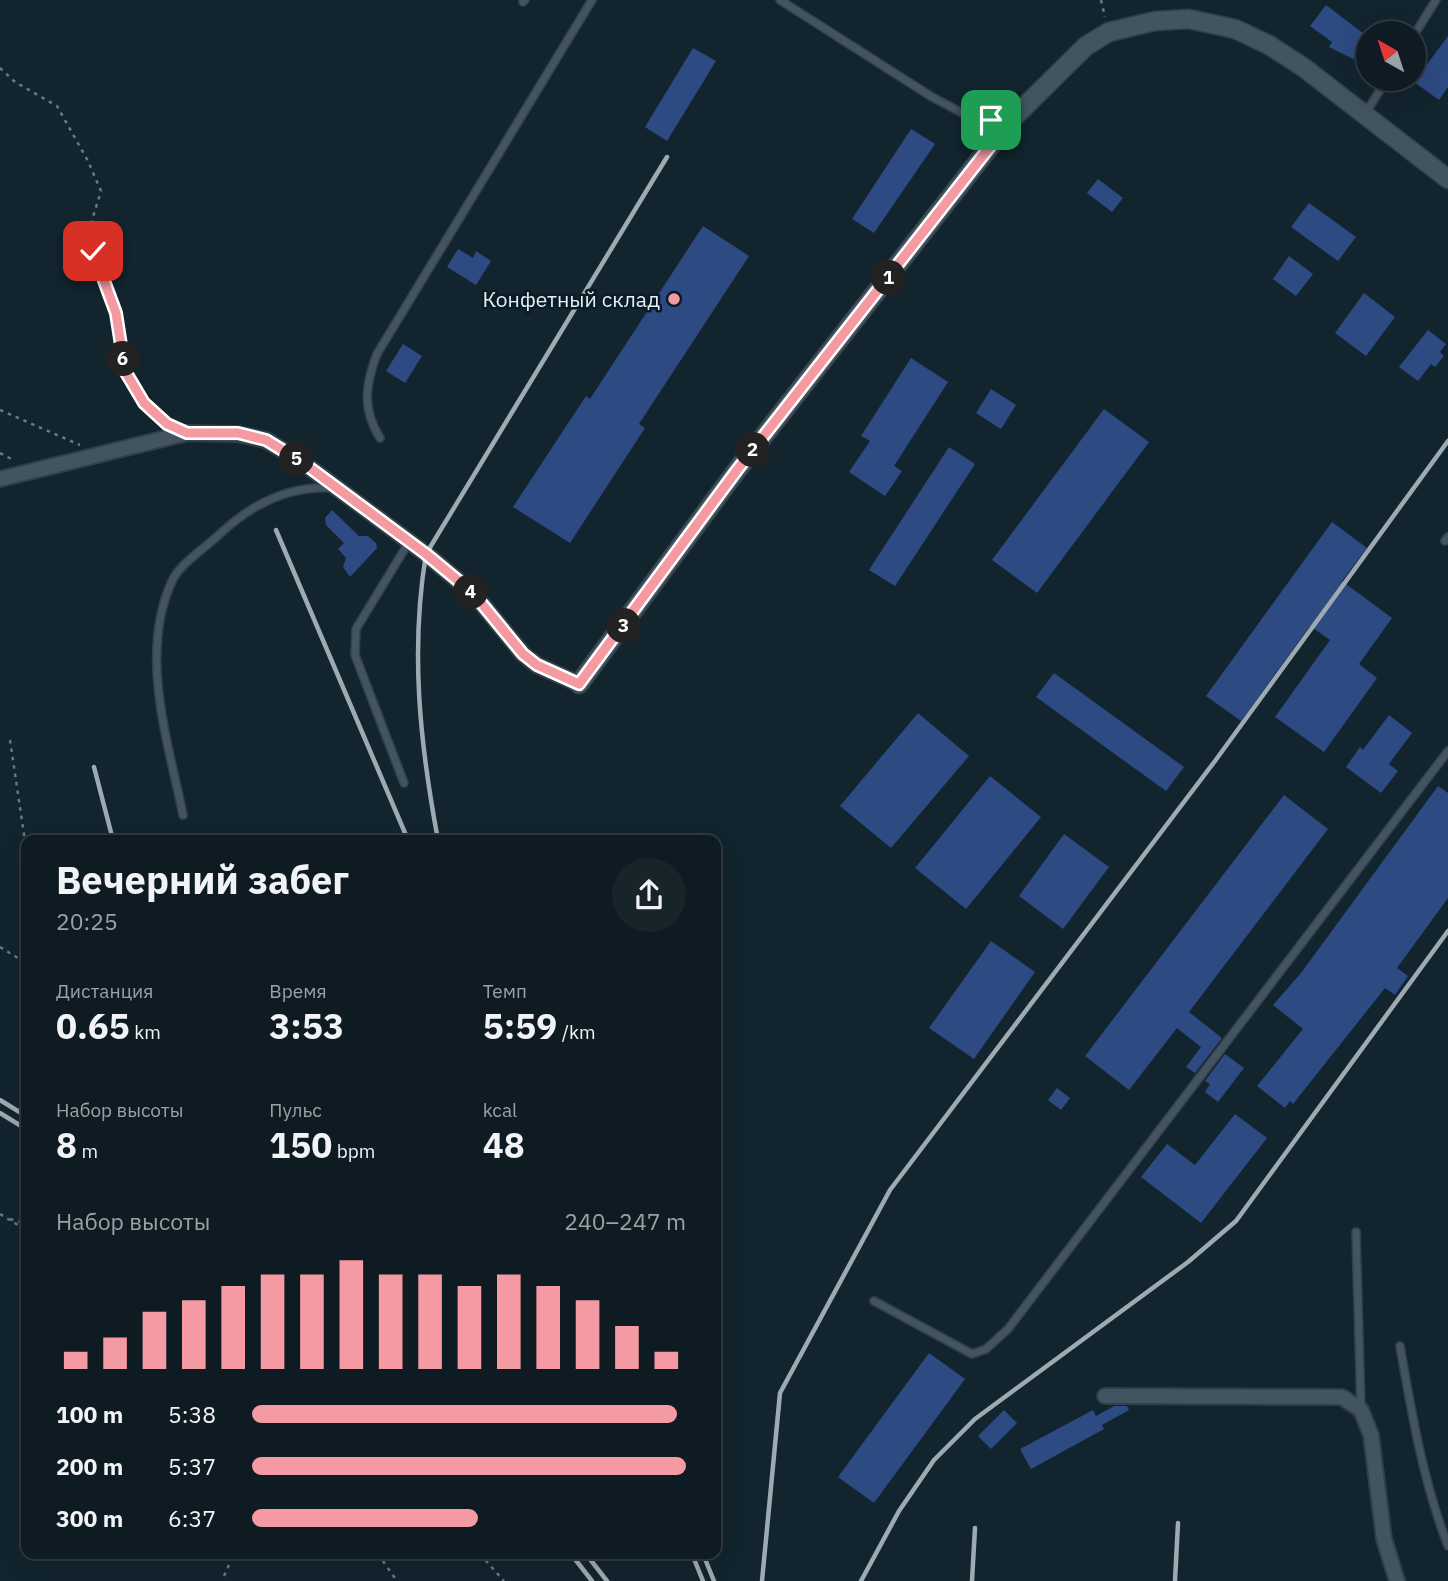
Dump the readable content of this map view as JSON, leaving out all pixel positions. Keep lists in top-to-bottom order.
{
  "places": ["Конфетный склад"],
  "north": "top left",
  "page": {
    "pins": [
      "1",
      "6",
      "2",
      "5",
      "4",
      "3"
    ],
    "heading": ["Вечерний забег", "20:25"],
    "stats": [
      ["Дистанция", "0.65 km"],
      ["Время", "3:53"],
      ["Темп", "5:59 /km"],
      ["Набор высоты", "8 m"],
      ["Пульс", "150 bpm"],
      ["kcal", "48"]
    ],
    "chart": ["Набор высоты", "240–247 m"],
    "list": [
      {
        "name": "100 m",
        "note": "5:38"
      },
      {
        "name": "200 m",
        "note": "5:37"
      },
      {
        "name": "300 m",
        "note": "6:37"
      }
    ]
  }
}
